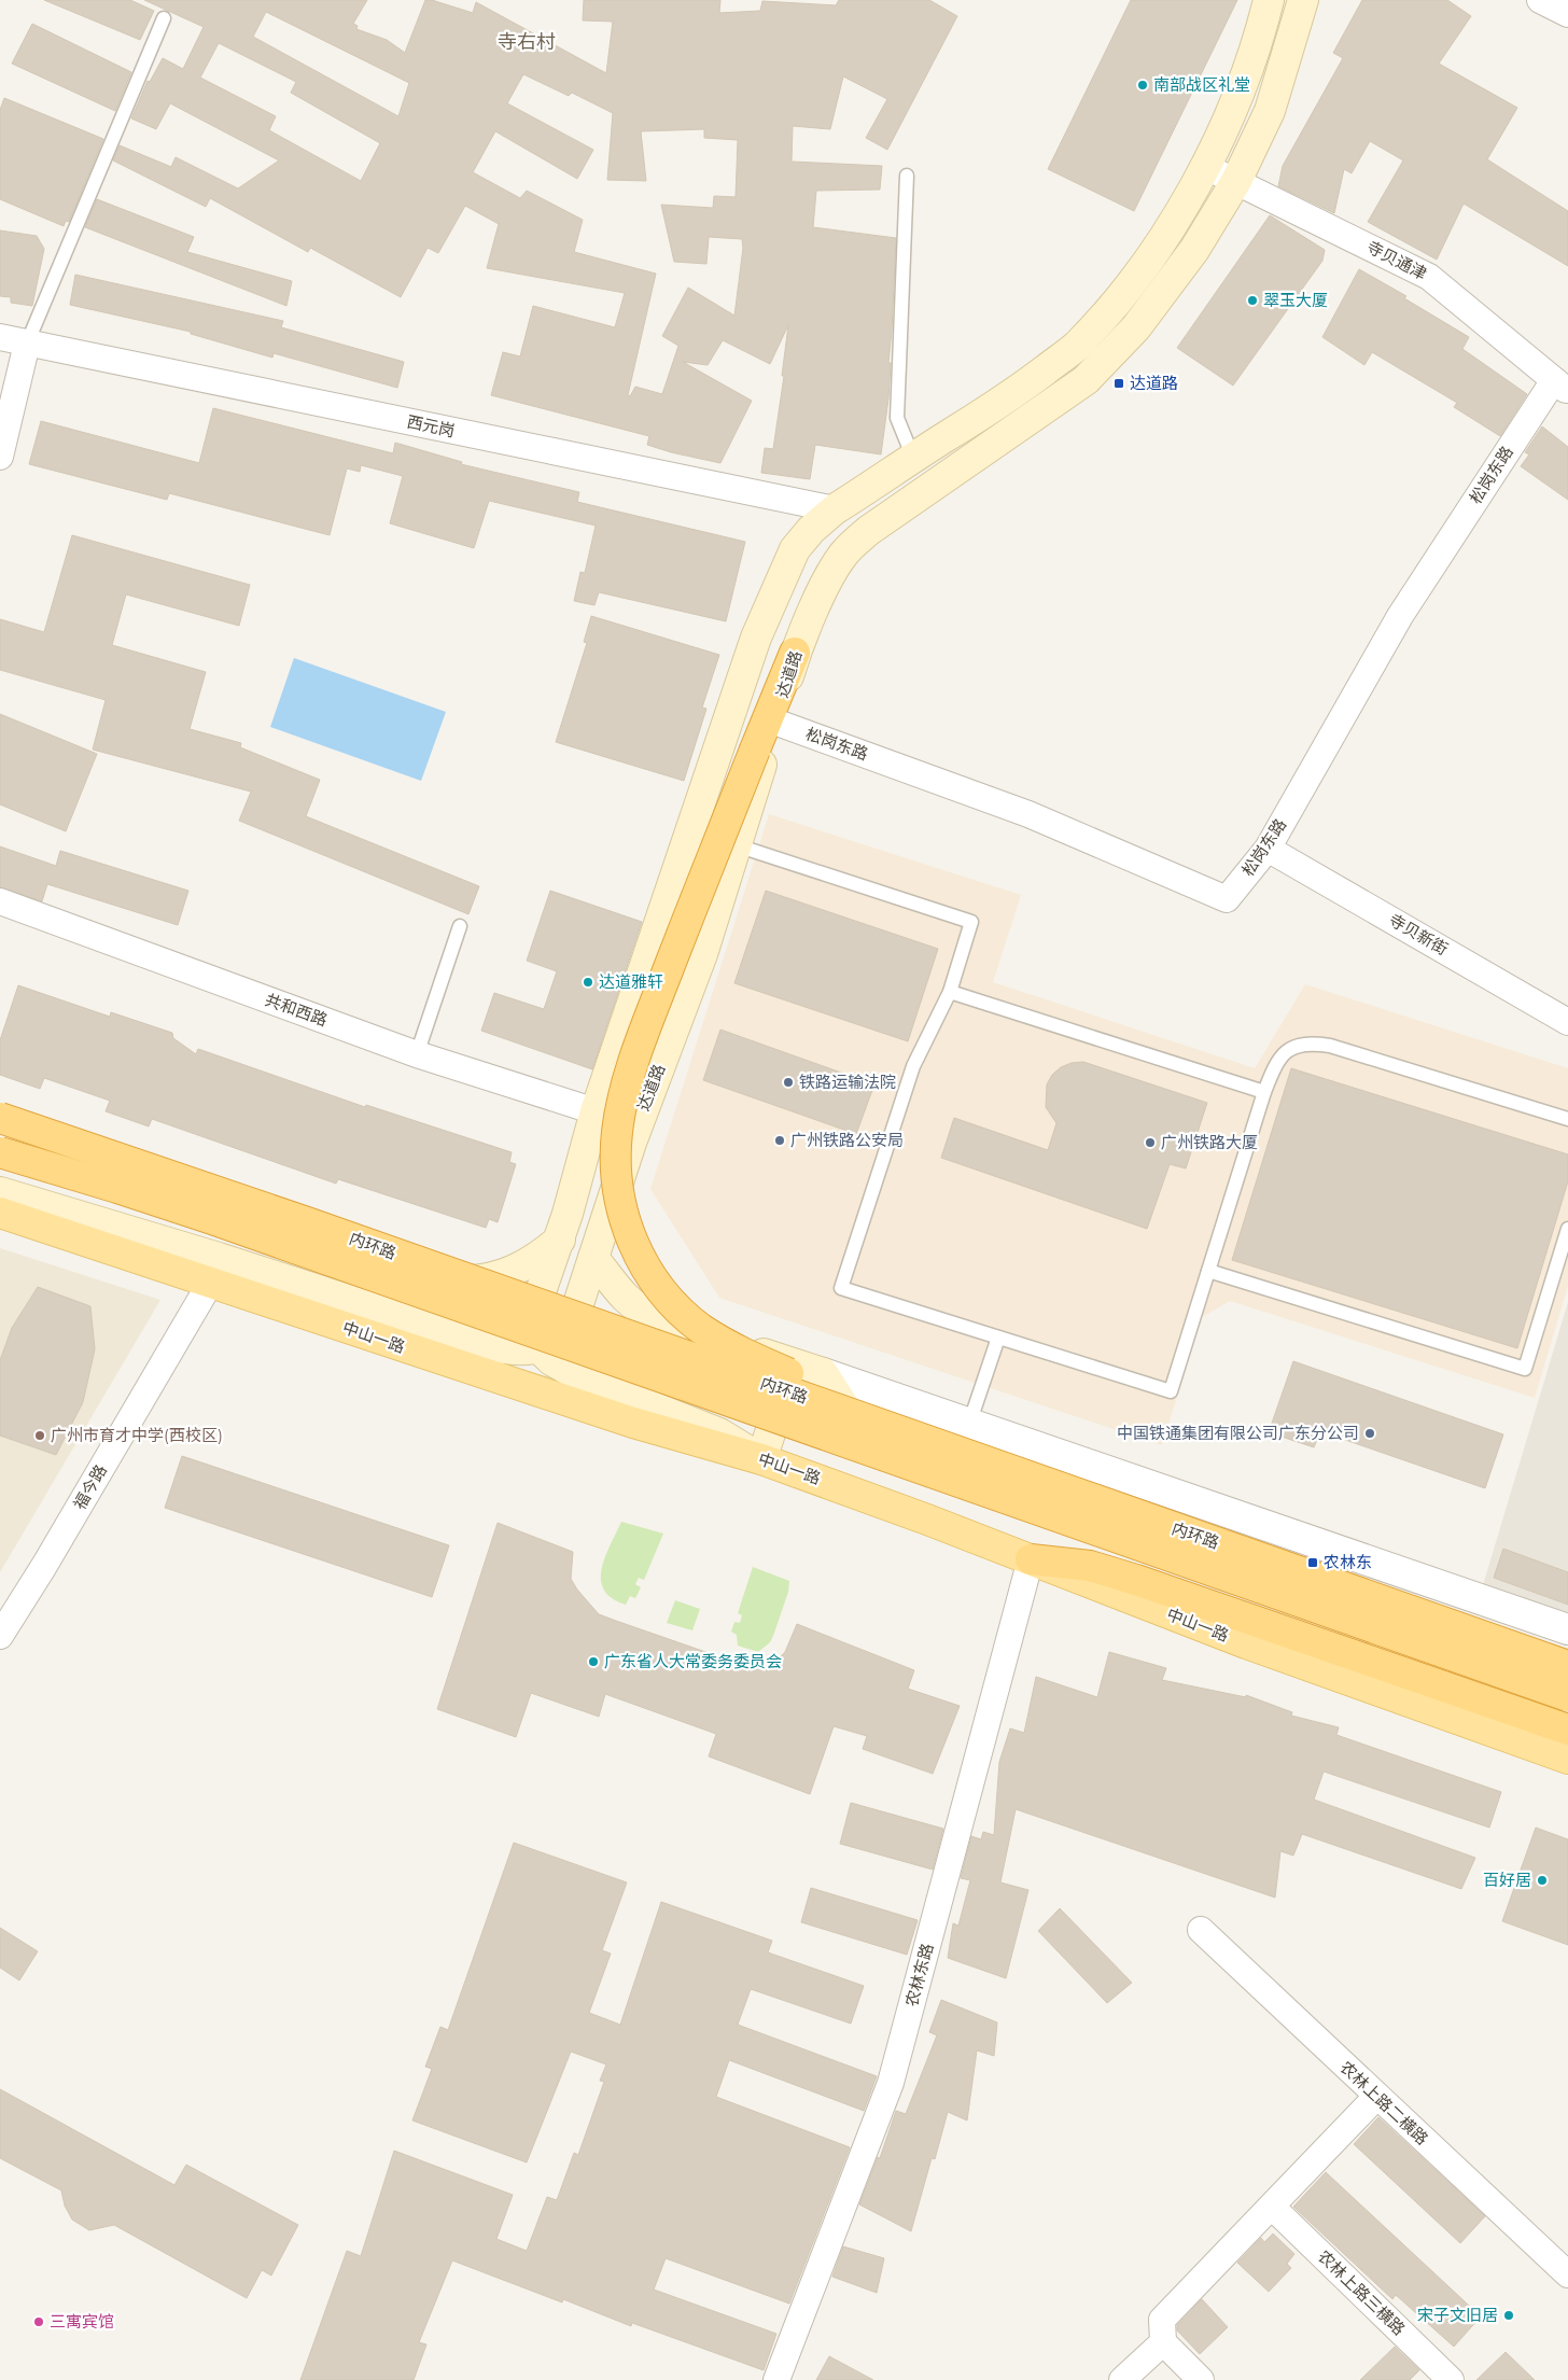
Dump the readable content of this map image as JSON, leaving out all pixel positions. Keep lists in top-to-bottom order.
{
  "streets": {
    "highway": ["内环路"],
    "main road": ["达道路", "中山一路"],
    "street": [
      "寺贝通津",
      "西元岗",
      "松岗东路",
      "寺贝新街",
      "共和西路",
      "福今路",
      "农林东路",
      "农林上路二横路",
      "农林上路三横路"
    ]
  },
  "crossings": [
    ["寺贝通津", "松岗东路"],
    ["寺贝通津", "达道路"],
    ["松岗东路", "达道路"],
    ["松岗东路", "寺贝新街"],
    ["中山一路", "福今路"],
    ["中山一路", "农林东路"]
  ],
  "districts": ["寺右村"],
  "places": {
    "other": [
      "南部战区礼堂",
      "翠玉大厦",
      "达道雅轩",
      "铁路运输法院",
      "广州铁路公安局",
      "广州铁路大厦",
      "中国铁通集团有限公司广东分公司",
      "广州市育才中学(西校区)",
      "广东省人大常委务委员会",
      "百好居",
      "宋子文旧居",
      "三寓宾馆"
    ],
    "transit": ["达道路", "农林东"]
  }
}
